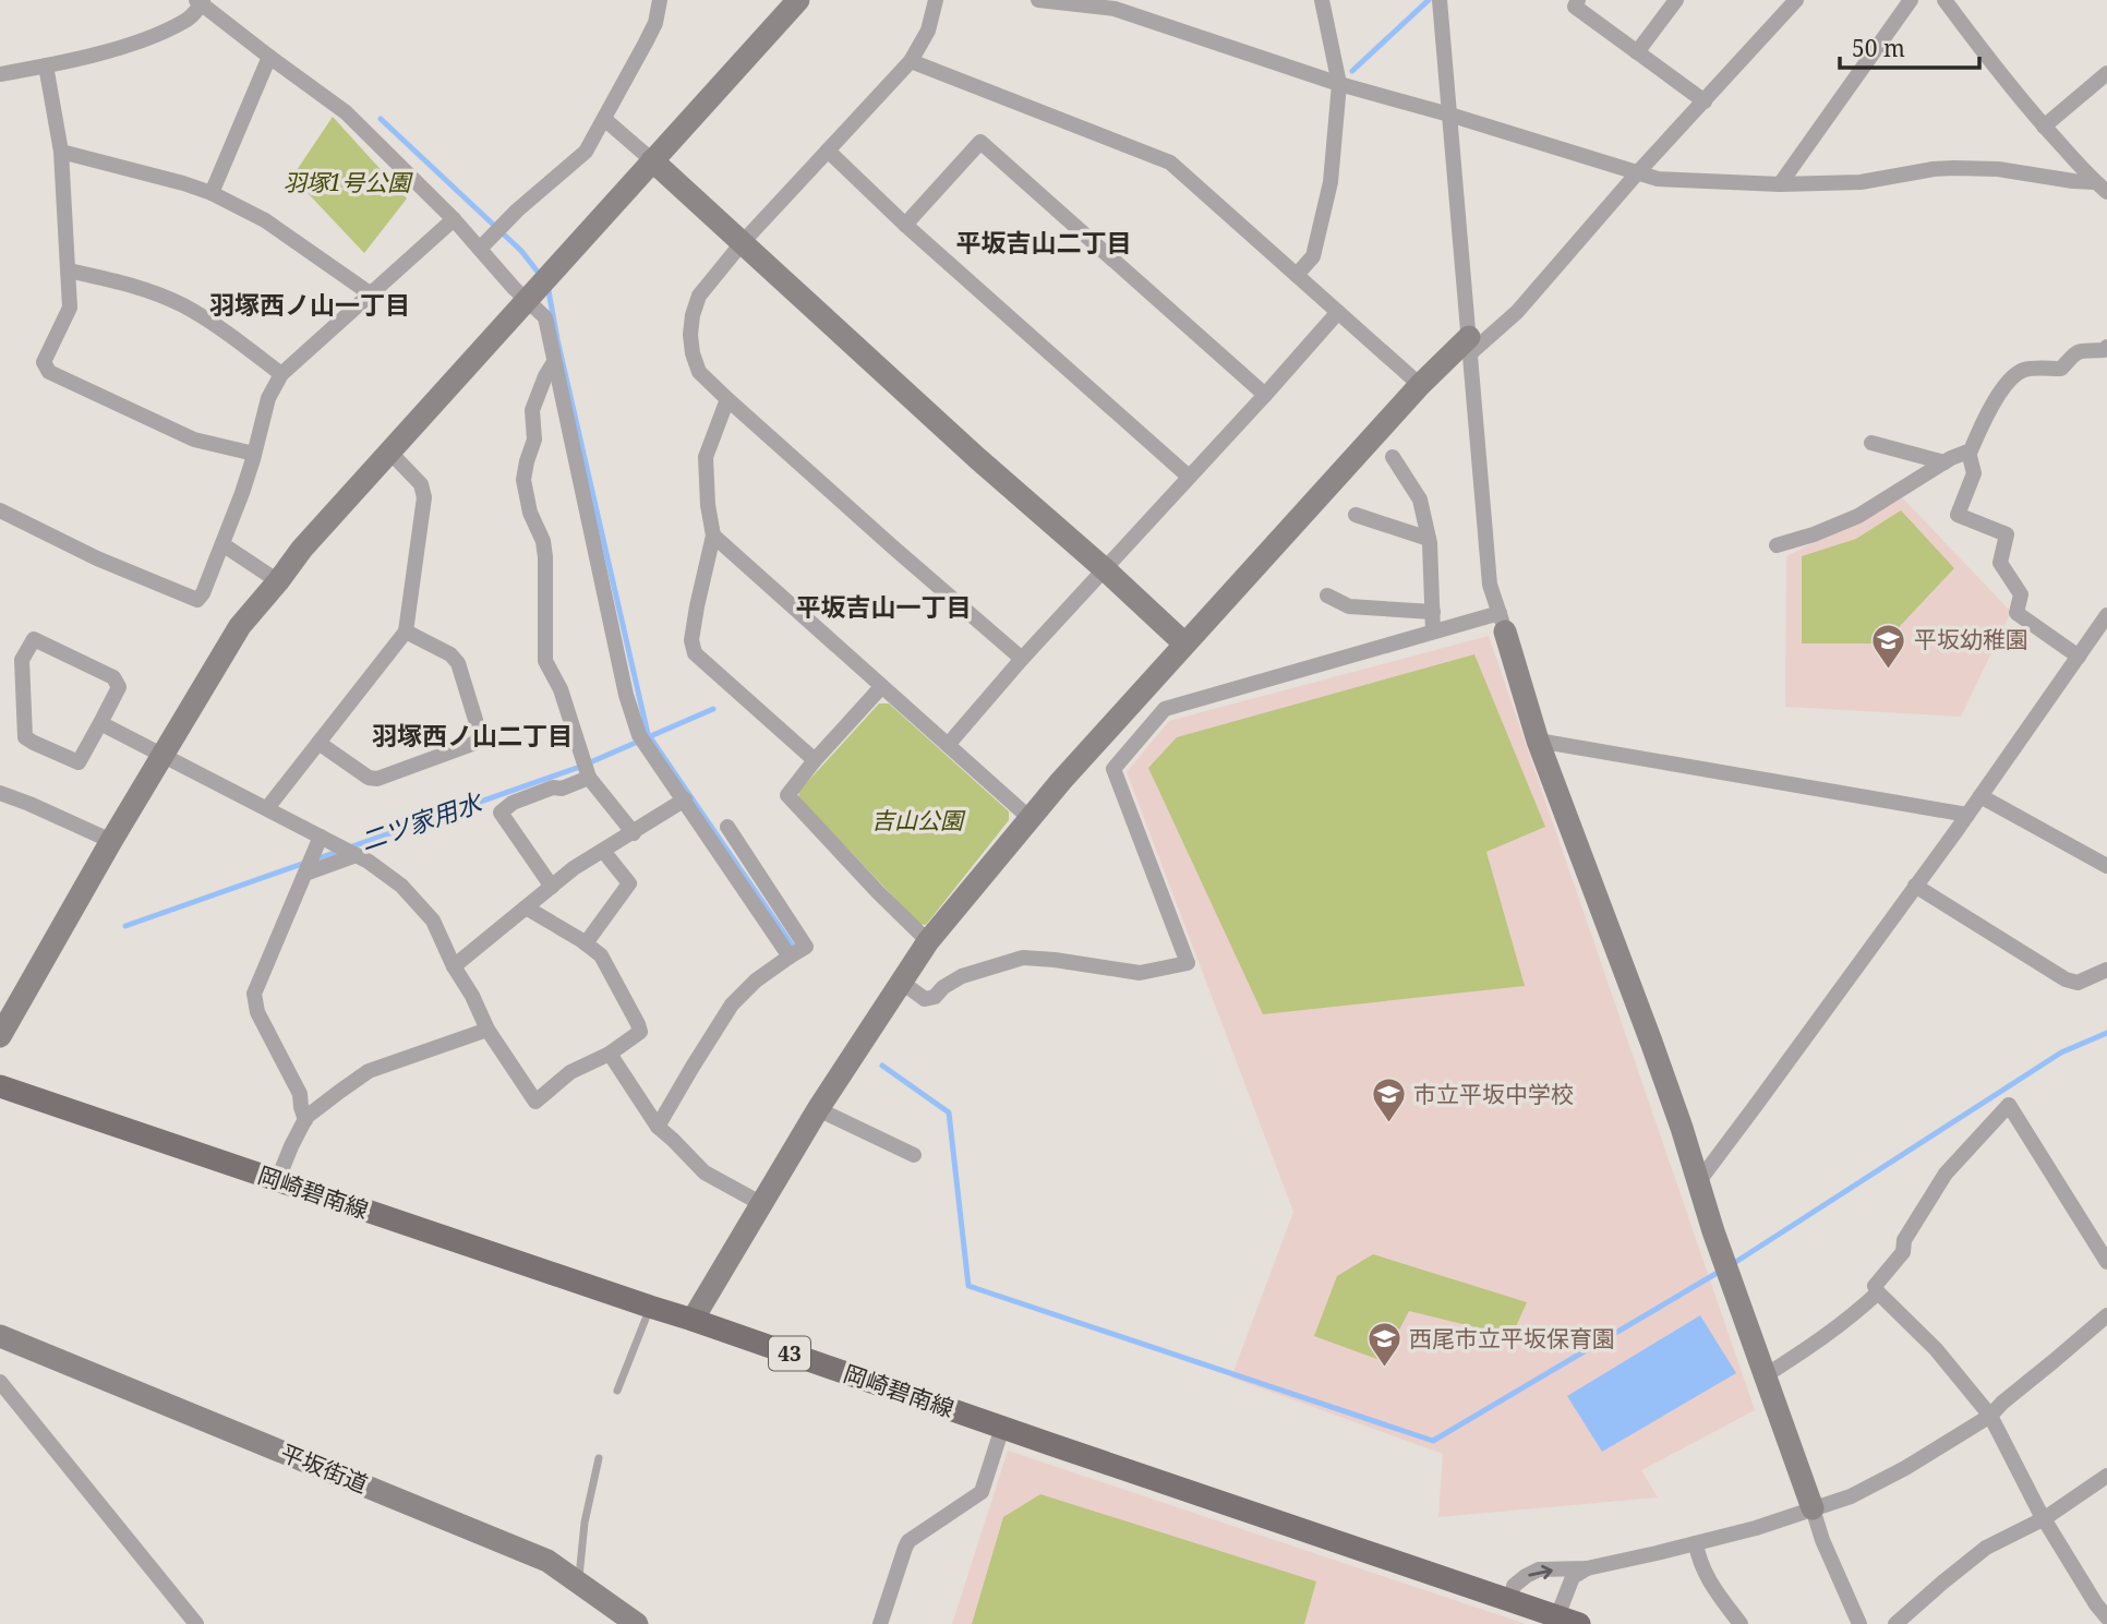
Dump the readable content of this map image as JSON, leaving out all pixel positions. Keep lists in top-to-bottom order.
{
  "streets": {
    "main road": ["岡崎碧南線", "43"],
    "street": ["平坂街道"]
  },
  "districts": [
    "平坂吉山二丁目",
    "羽塚西ノ山一丁目",
    "平坂吉山一丁目",
    "羽塚西ノ山二丁目"
  ],
  "water": ["二ツ家用水"],
  "parks": ["羽塚1号公園", "吉山公園"],
  "places": {
    "school or university": ["平坂幼稚園", "市立平坂中学校", "西尾市立平坂保育園"]
  },
  "scale_bar": "50 m"
}
